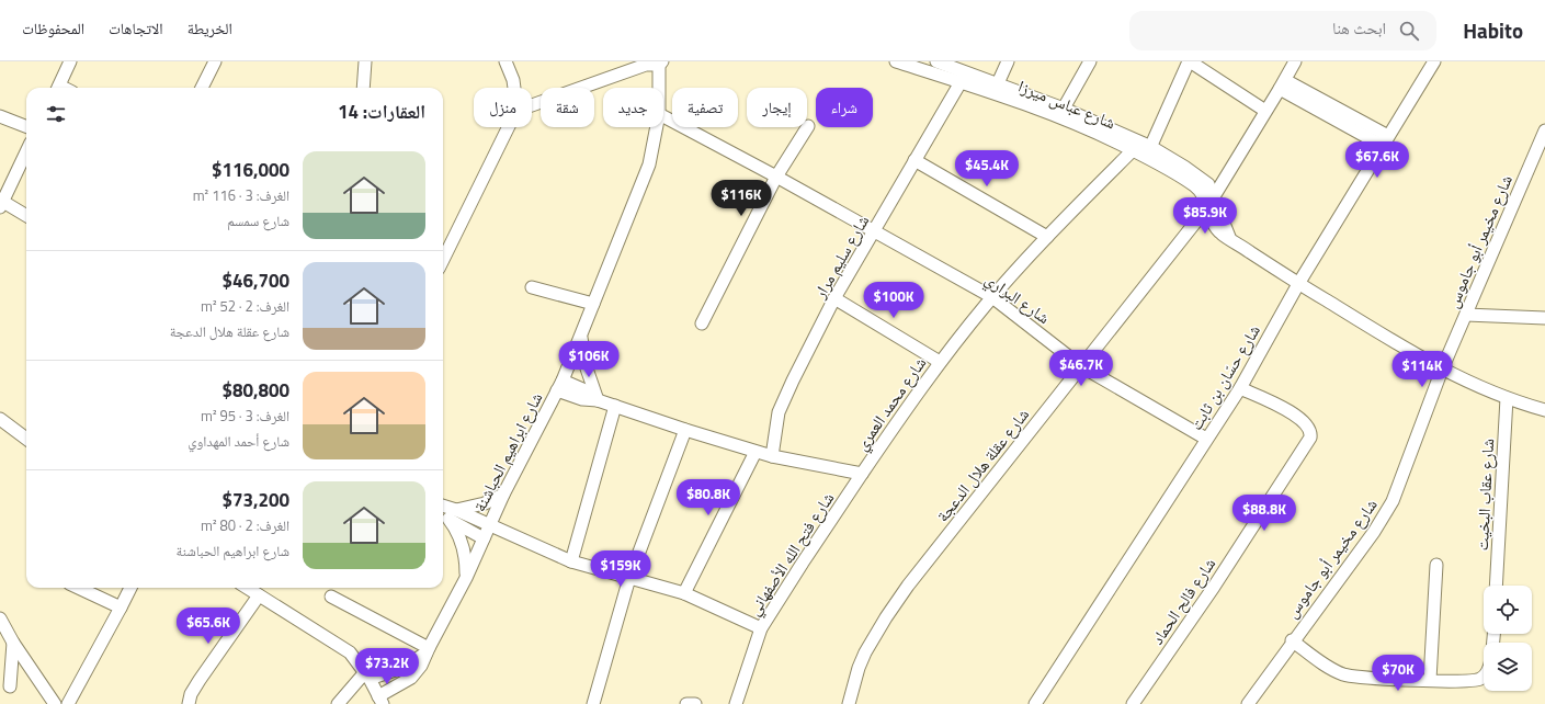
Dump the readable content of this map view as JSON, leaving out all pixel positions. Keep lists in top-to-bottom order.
{
  "streets": {
    "street": [
      "شارع عباس ميرزا",
      "شارع مخيمر أبو جاموس",
      "شارع سليم مرار",
      "شارع البراري",
      "شارع حسّان بن ثابت",
      "شارع محمد العمري",
      "شارع ابراهيم الحباشنة",
      "شارع عقلة هلال الدعجة",
      "شارع عقاب البخيت",
      "شارع فتح الله الأصفهاني",
      "شارع فالح الحماد"
    ]
  },
  "crossings": [
    ["شارع عباس ميرزا", "شارع مخيمر أبو جاموس"],
    ["شارع عباس ميرزا", "شارع سليم مرار"],
    ["شارع عباس ميرزا", "شارع حسّان بن ثابت"],
    ["شارع عباس ميرزا", "شارع محمد العمري"],
    ["شارع عباس ميرزا", "شارع عقلة هلال الدعجة"],
    ["شارع عباس ميرزا", "شارع عقاب البخيت"],
    ["شارع سليم مرار", "شارع البراري"],
    ["شارع سليم مرار", "شارع محمد العمري"],
    ["شارع البراري", "شارع حسّان بن ثابت"],
    ["شارع البراري", "شارع محمد العمري"],
    ["شارع البراري", "شارع عقلة هلال الدعجة"],
    ["شارع حسّان بن ثابت", "شارع فالح الحماد"],
    ["شارع محمد العمري", "شارع ابراهيم الحباشنة"],
    ["شارع محمد العمري", "شارع فتح الله الأصفهاني"]
  ],
  "page": {
    "header": "Habito",
    "search": "ابحث هنا",
    "nav": ["الخريطة", "الاتجاهات", "المحفوظات"],
    "chip": [
      "شراء",
      "إيجار",
      "تصفية",
      "جديد",
      "شقة",
      "منزل"
    ],
    "heading": "العقارات: 14",
    "list": [
      {
        "name": "$116,000",
        "note": "الغرف: 3 · 116 m² · شارع سمسم"
      },
      {
        "name": "$46,700",
        "note": "الغرف: 2 · 52 m² · شارع عقلة هلال الدعجة"
      },
      {
        "name": "$80,800",
        "note": "الغرف: 3 · 95 m² · شارع أحمد المهداوي"
      },
      {
        "name": "$73,200",
        "note": "الغرف: 2 · 80 m² · شارع ابراهيم الحباشنة"
      }
    ],
    "price": [
      "$67.6K",
      "$45.4K",
      "$116K",
      "$85.9K",
      "$100K",
      "$106K",
      "$46.7K",
      "$114K",
      "$80.8K",
      "$88.8K",
      "$159K",
      "$65.6K",
      "$73.2K",
      "$70K"
    ]
  }
}
